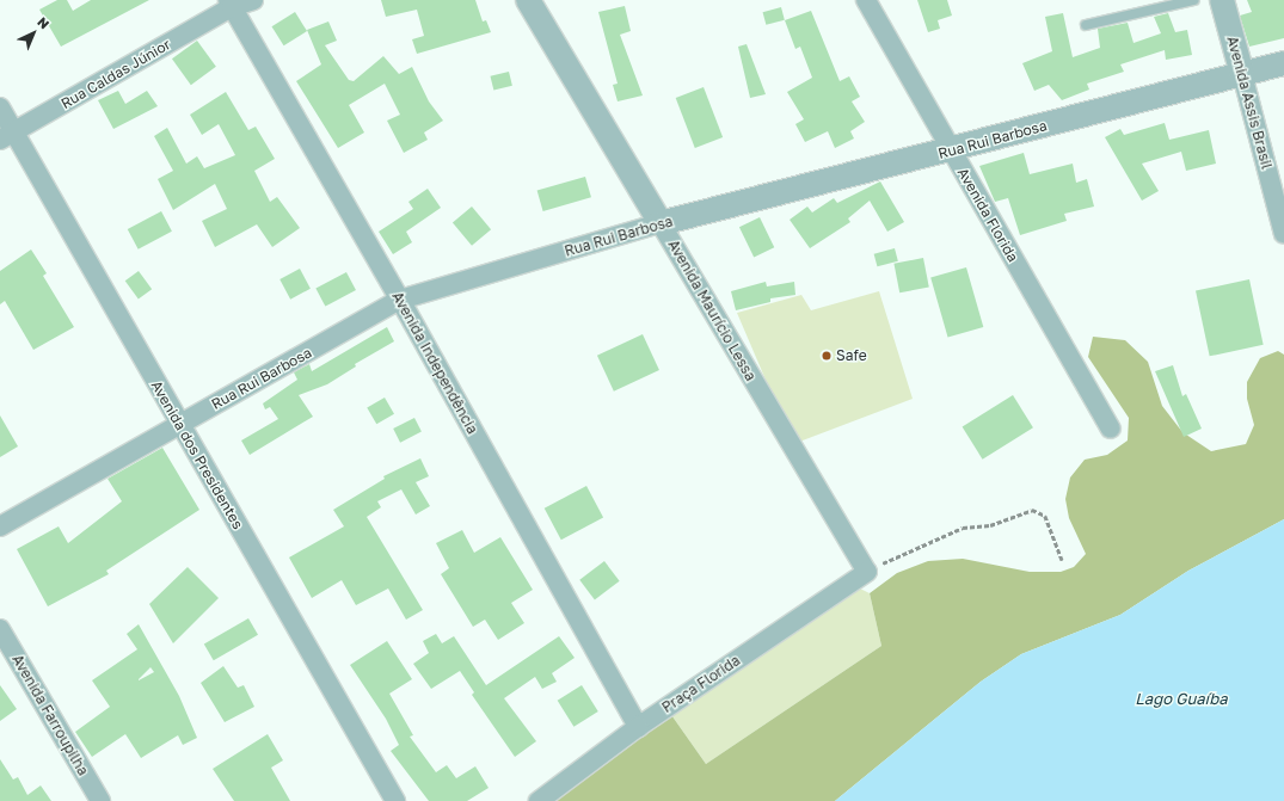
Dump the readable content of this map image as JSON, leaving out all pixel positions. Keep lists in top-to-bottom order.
{
  "streets": {
    "street": [
      "Rua Caldas Júnior",
      "Avenida Assis Brasil",
      "Rua Rui Barbosa",
      "Avenida Florida",
      "Avenida Maurício Lessa",
      "Avenida Independência",
      "Avenida dos Presidentes",
      "Praça Florida",
      "Avenida Farroupilha"
    ]
  },
  "crossings": [
    ["Rua Caldas Júnior", "Avenida Independência"],
    ["Rua Caldas Júnior", "Avenida dos Presidentes"],
    ["Avenida Assis Brasil", "Rua Rui Barbosa"],
    ["Rua Rui Barbosa", "Avenida Florida"],
    ["Rua Rui Barbosa", "Avenida Maurício Lessa"],
    ["Rua Rui Barbosa", "Avenida Independência"],
    ["Rua Rui Barbosa", "Avenida dos Presidentes"],
    ["Avenida Maurício Lessa", "Praça Florida"],
    ["Avenida Independência", "Praça Florida"]
  ],
  "water": ["Lago Guaíba"],
  "places": ["Safe"],
  "north": "top right"
}
